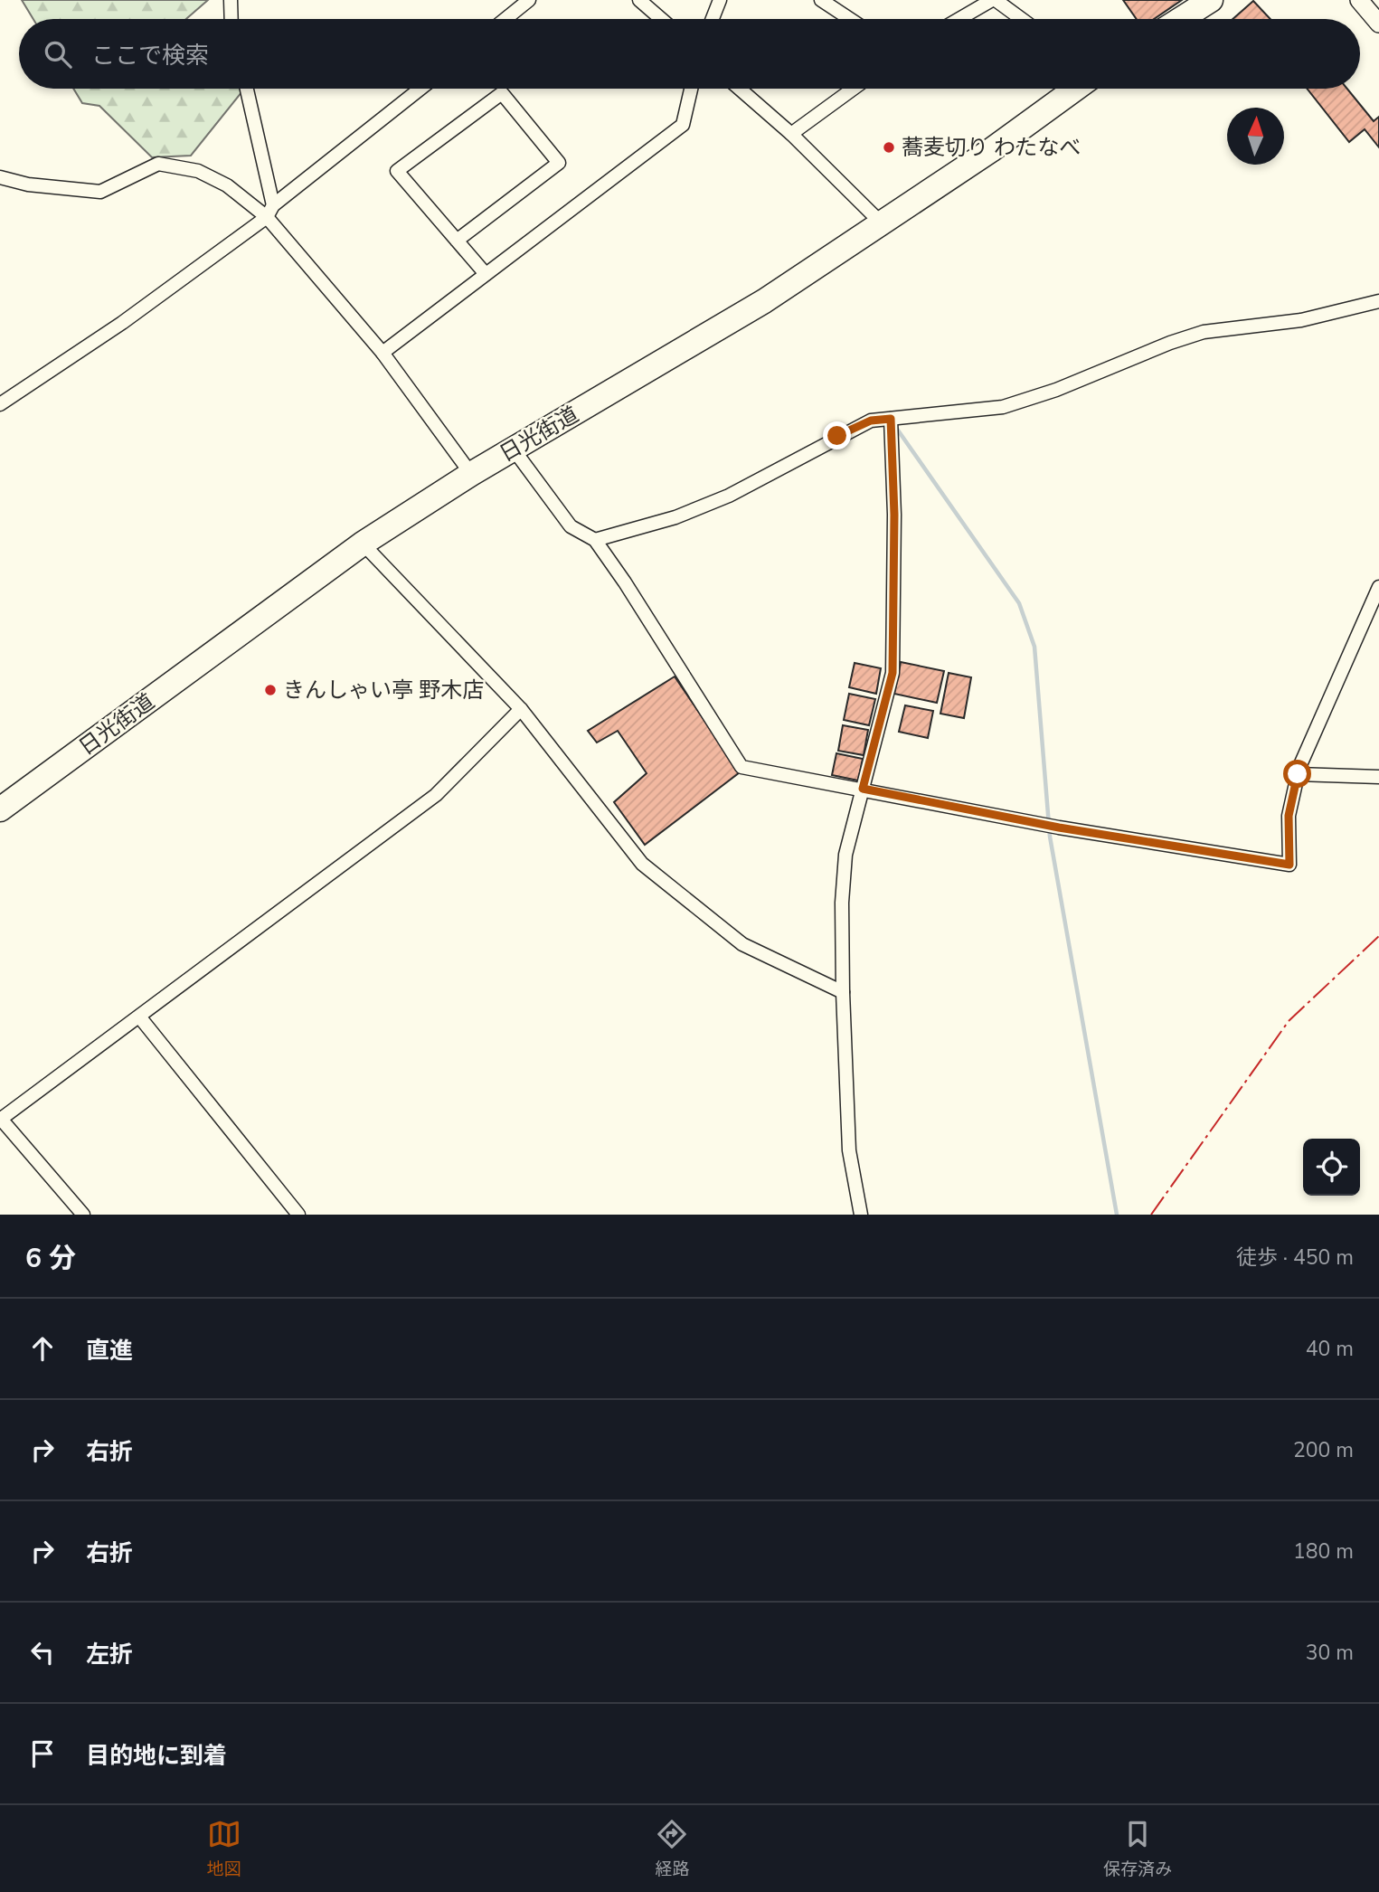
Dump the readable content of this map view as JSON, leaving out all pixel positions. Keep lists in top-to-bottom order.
{
  "streets": {
    "highway": ["日光街道"]
  },
  "places": ["蕎麦切り わたなべ", "きんしゃい亭 野木店"],
  "north": "top",
  "page": {
    "search": "ここで検索",
    "heading": ["6 分", "徒歩 · 450 m"],
    "list": [
      ["直進", "40 m"],
      ["右折", "200 m"],
      ["右折", "180 m"],
      ["左折", "30 m"],
      "目的地に到着"
    ],
    "nav": ["地図", "経路", "保存済み"]
  }
}
